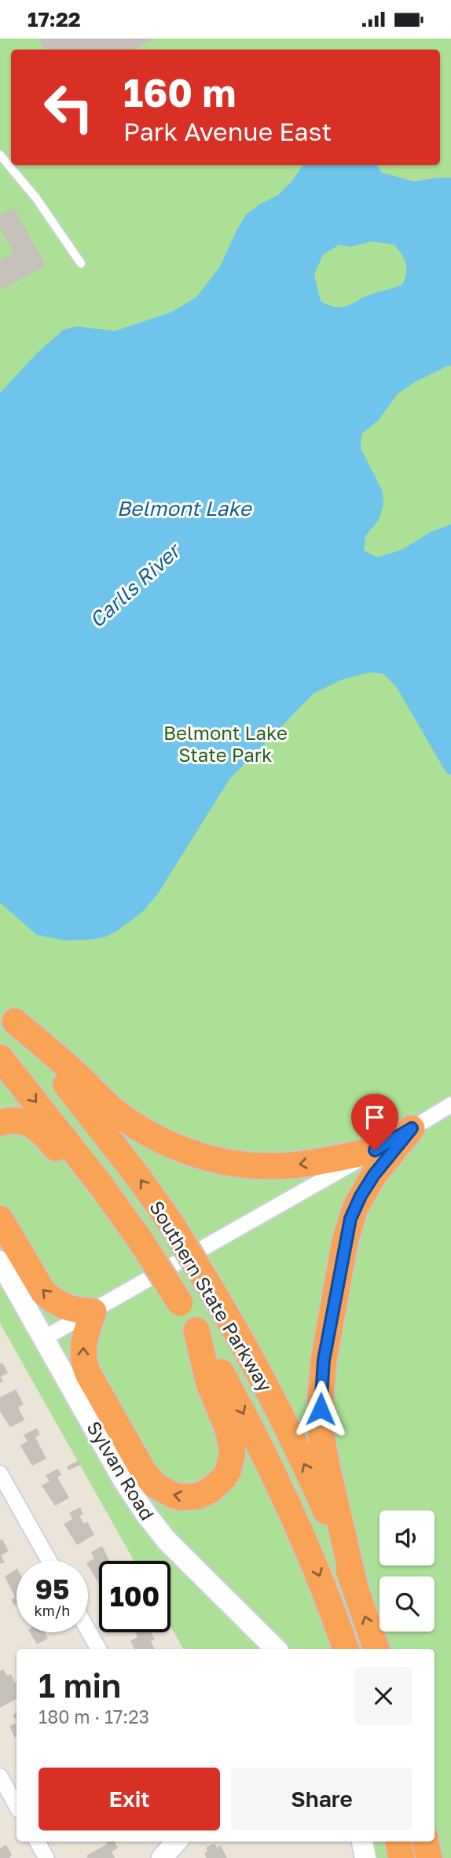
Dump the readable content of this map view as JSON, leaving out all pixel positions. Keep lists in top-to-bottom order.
{
  "streets": {
    "highway": ["Southern State Parkway"],
    "street": ["Sylvan Road"]
  },
  "water": ["Belmont Lake", "Carlls River"],
  "parks": ["Belmont Lake State Park"],
  "page": {
    "status": "17:22",
    "turn": ["160 m", "Park Avenue East"],
    "speed": "95 km/h",
    "limit": "100",
    "heading": ["1 min", "180 m · 17:23"],
    "buttons": ["Exit", "Share"]
  }
}
